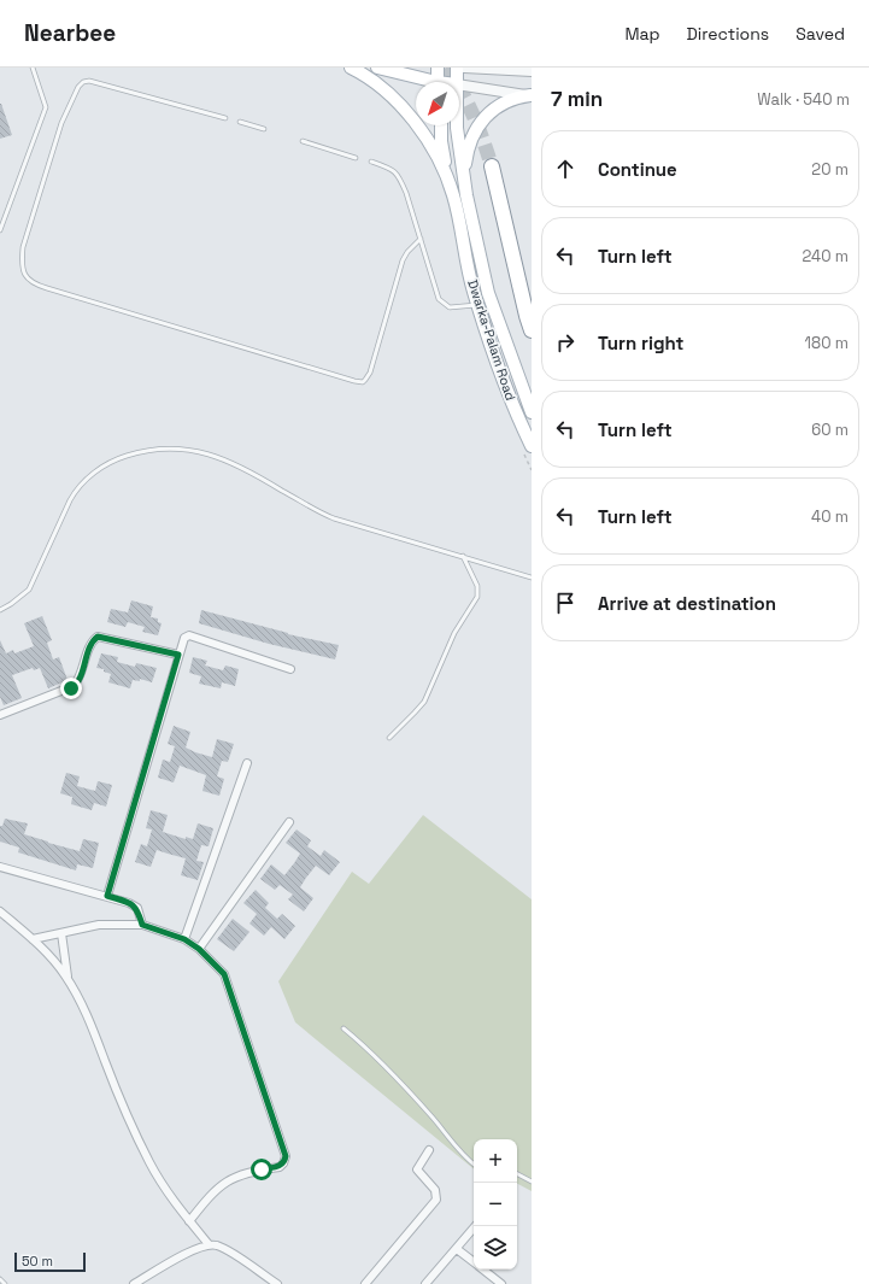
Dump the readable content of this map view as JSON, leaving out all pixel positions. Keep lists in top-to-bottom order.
{
  "streets": {
    "main road": ["Dwarka-Palam Road"]
  },
  "scale_bar": "50 m",
  "north": "bottom left",
  "page": {
    "header": "Nearbee",
    "nav": ["Map", "Directions", "Saved"],
    "heading": ["7 min", "Walk · 540 m"],
    "list": [
      ["Continue", "20 m"],
      ["Turn left", "240 m"],
      ["Turn right", "180 m"],
      ["Turn left", "60 m"],
      ["Turn left", "40 m"],
      "Arrive at destination"
    ],
    "map_buttons": ["+", "−"],
    "scale": "50 m"
  }
}
